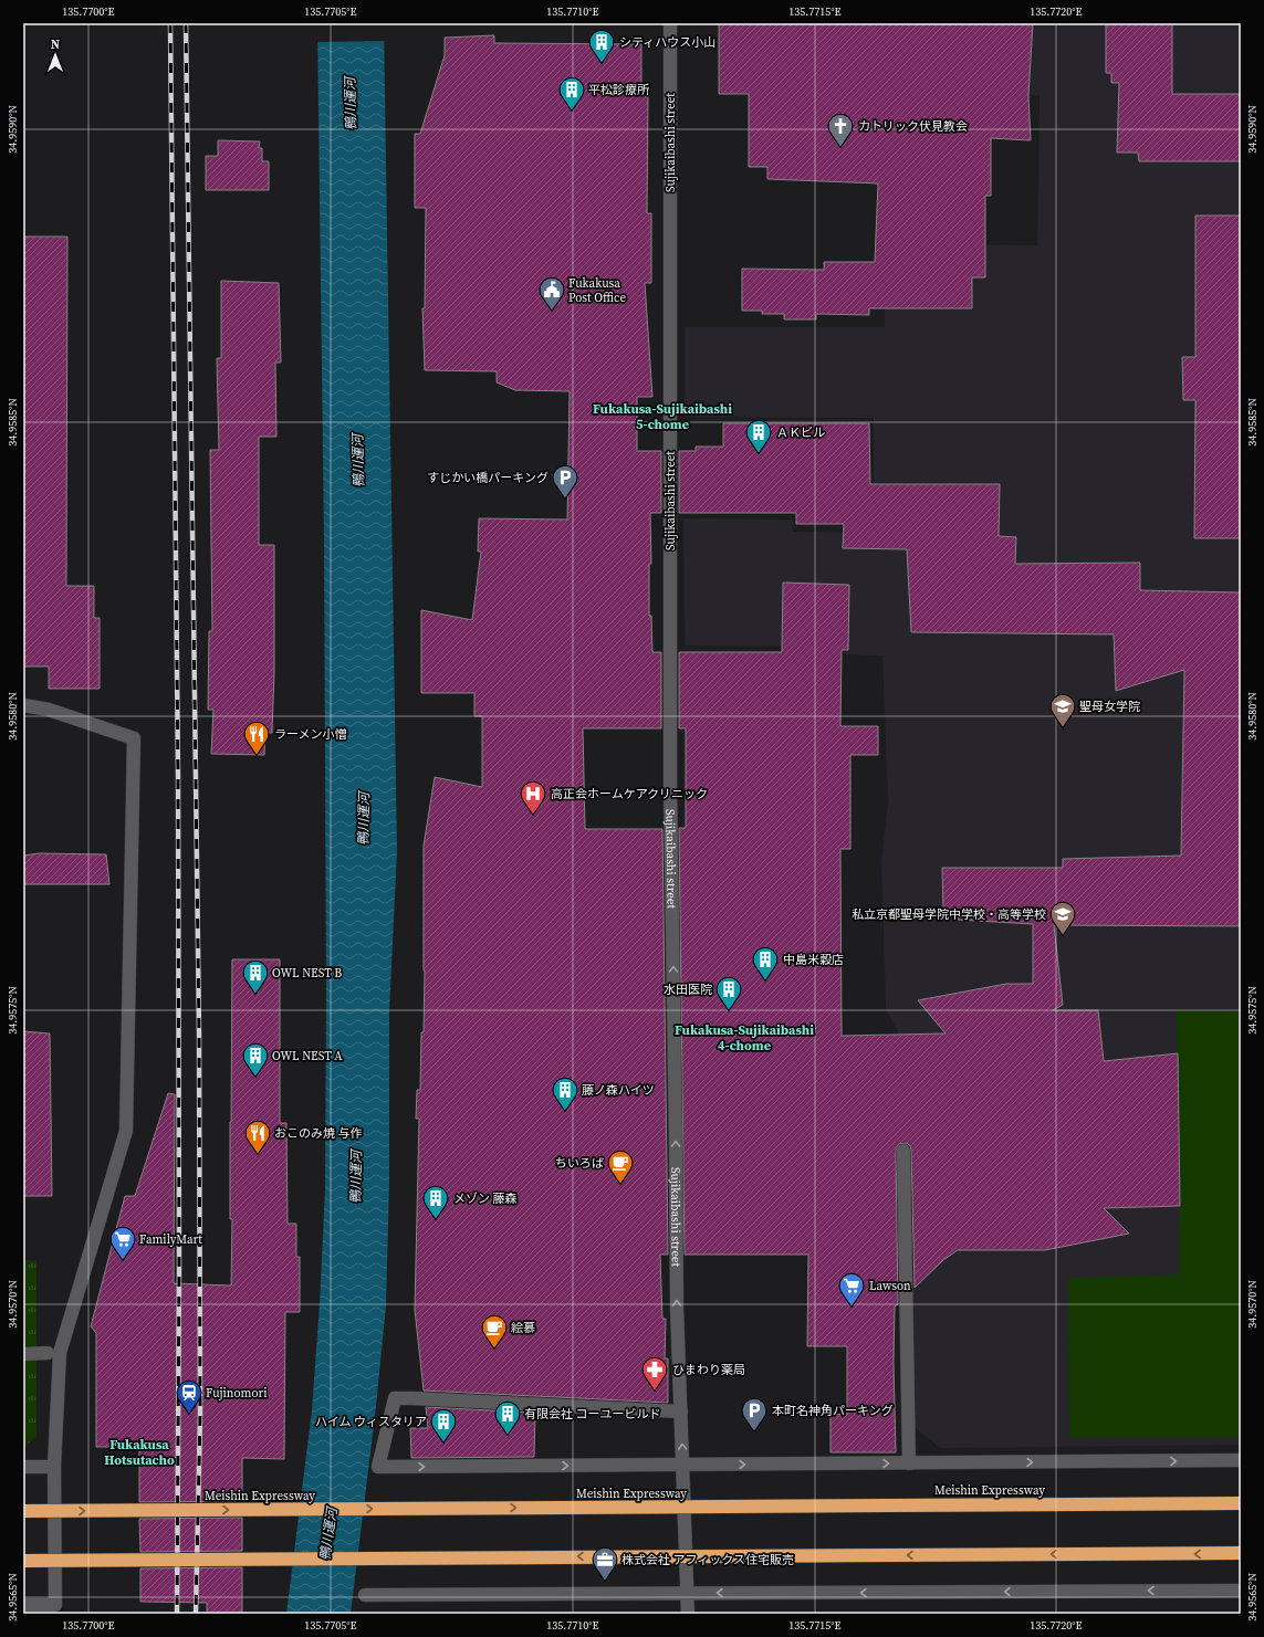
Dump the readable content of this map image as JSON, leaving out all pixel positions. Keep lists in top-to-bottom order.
{
  "streets": {
    "highway": ["Meishin Expressway"],
    "street": ["Sujikaibashi street"]
  },
  "one_way": ["Sujikaibashi street"],
  "districts": ["Fukakusa-Sujikaibashi 5-chome", "Fukakusa-Sujikaibashi 4-chome", "Fukakusa Hotsutacho"],
  "water": ["鴨川運河"],
  "places": {
    "building": [
      "シティハウス小山",
      "平松診療所",
      "ＡＫビル",
      "中島米穀店",
      "OWL NEST B",
      "水田医院",
      "OWL NEST A",
      "藤ノ森ハイツ",
      "メゾン 藤森",
      "有限会社 コーユービルド",
      "ハイム ウィスタリア"
    ],
    "church": ["カトリック伏見教会"],
    "public building": ["Fukakusa Post Office"],
    "parking": ["すじかい橋パーキング", "本町名神角パーキング"],
    "school or university": ["聖母女学院", "私立京都聖母学院中学校・高等学校"],
    "restaurant": ["ラーメン小憎", "おこのみ焼 与作"],
    "hospital": ["高正会ホームケアクリニック"],
    "cafe": ["ちいろば", "絵慕"],
    "supermarket": ["FamilyMart", "Lawson"],
    "pharmacy": ["ひまわり薬局"],
    "station": ["Fujinomori"],
    "office": ["株式会社 アフィックス住宅販売"]
  },
  "north": "top",
  "coordinates": [
    "135.7700°E",
    "135.7705°E",
    "135.7710°E",
    "135.7715°E",
    "135.7720°E",
    "34.9590°N",
    "34.9585°N",
    "34.9580°N",
    "34.9575°N",
    "34.9570°N",
    "34.9565°N"
  ]
}
